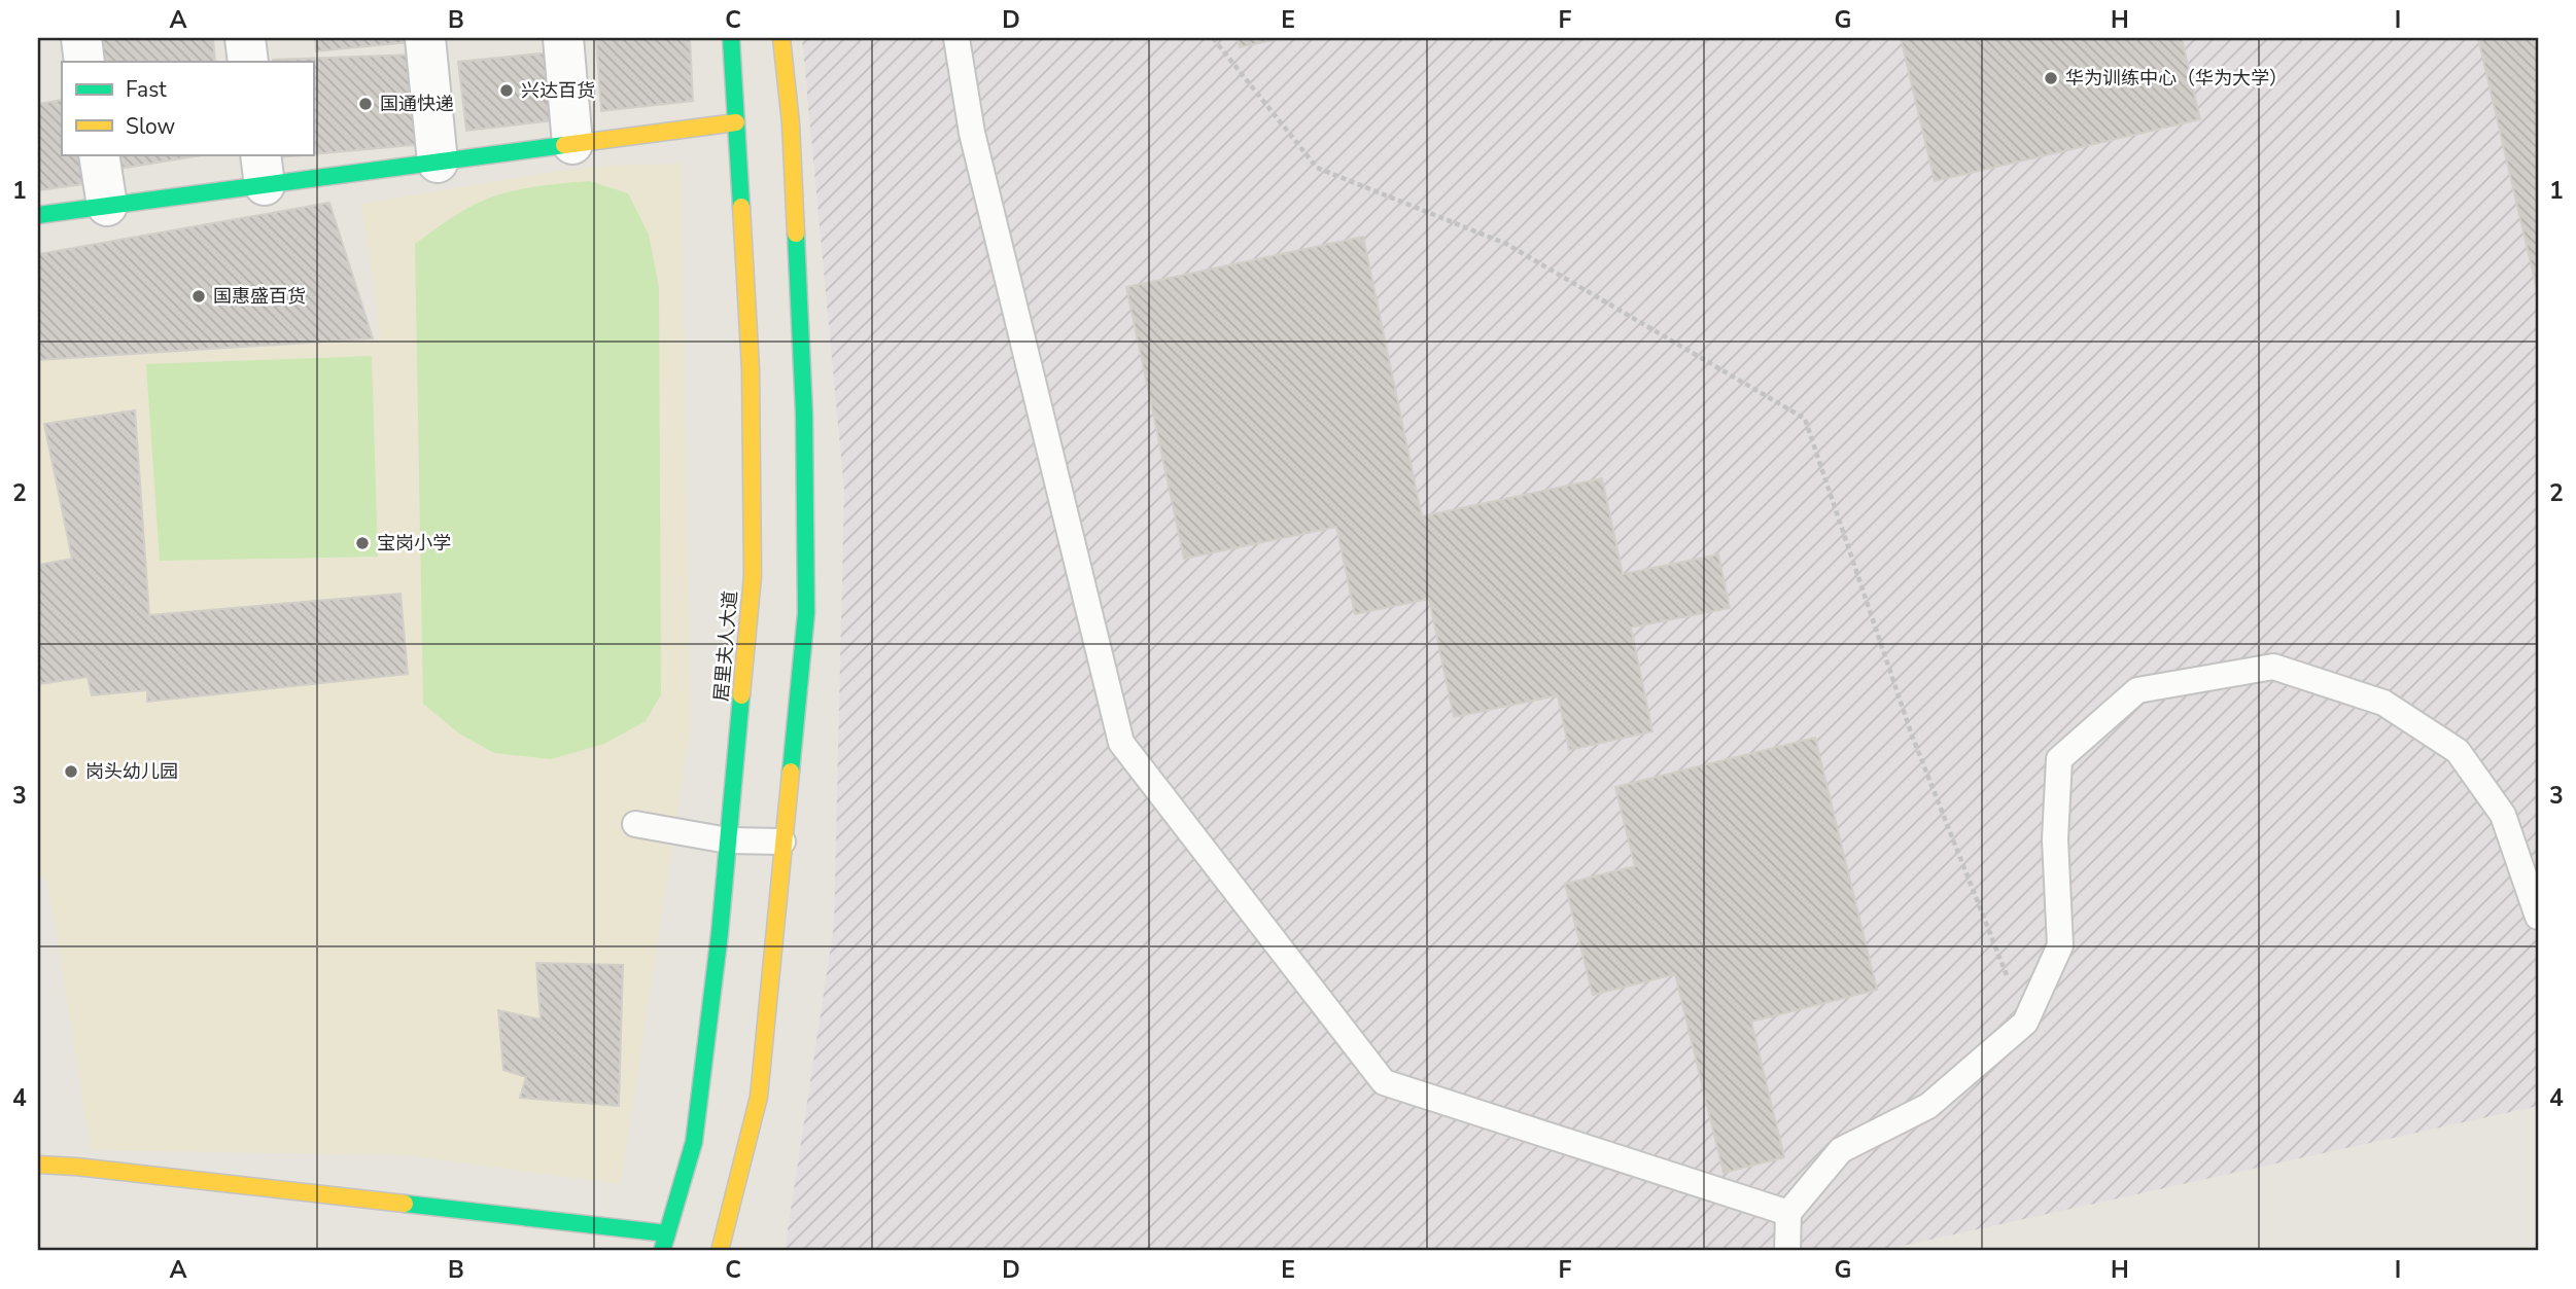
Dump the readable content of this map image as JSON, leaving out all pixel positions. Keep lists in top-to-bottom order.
{
  "streets": {
    "street": ["居里夫人大道"]
  },
  "places": [
    "华为训练中心（华为大学）",
    "兴达百货",
    "国通快递",
    "国惠盛百货",
    "宝岗小学",
    "岗头幼儿园"
  ],
  "legend": ["Fast", "Slow"],
  "grid": {
    "columns": [
      "A",
      "B",
      "C",
      "D",
      "E",
      "F",
      "G",
      "H",
      "I"
    ],
    "rows": [
      "1",
      "2",
      "3",
      "4"
    ]
  }
}
